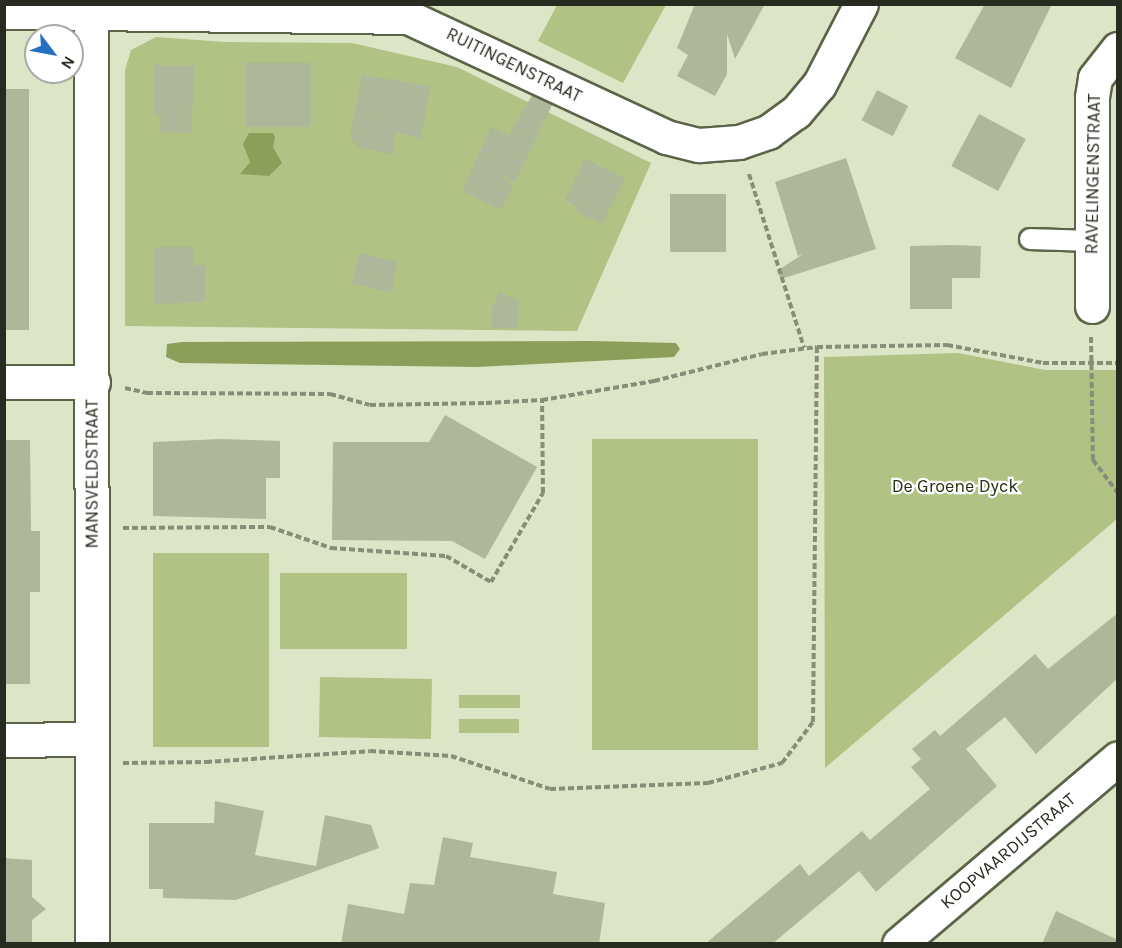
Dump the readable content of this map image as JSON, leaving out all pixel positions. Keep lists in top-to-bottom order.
{
  "streets": {
    "street": [
      "RUITINGENSTRAAT",
      "RAVELINGENSTRAAT",
      "MANSVELDSTRAAT",
      "KOOPVAARDIJSTRAAT"
    ]
  },
  "crossings": [
    ["RUITINGENSTRAAT", "MANSVELDSTRAAT"]
  ],
  "parks": ["De Groene Dyck"],
  "north": "bottom right"
}
